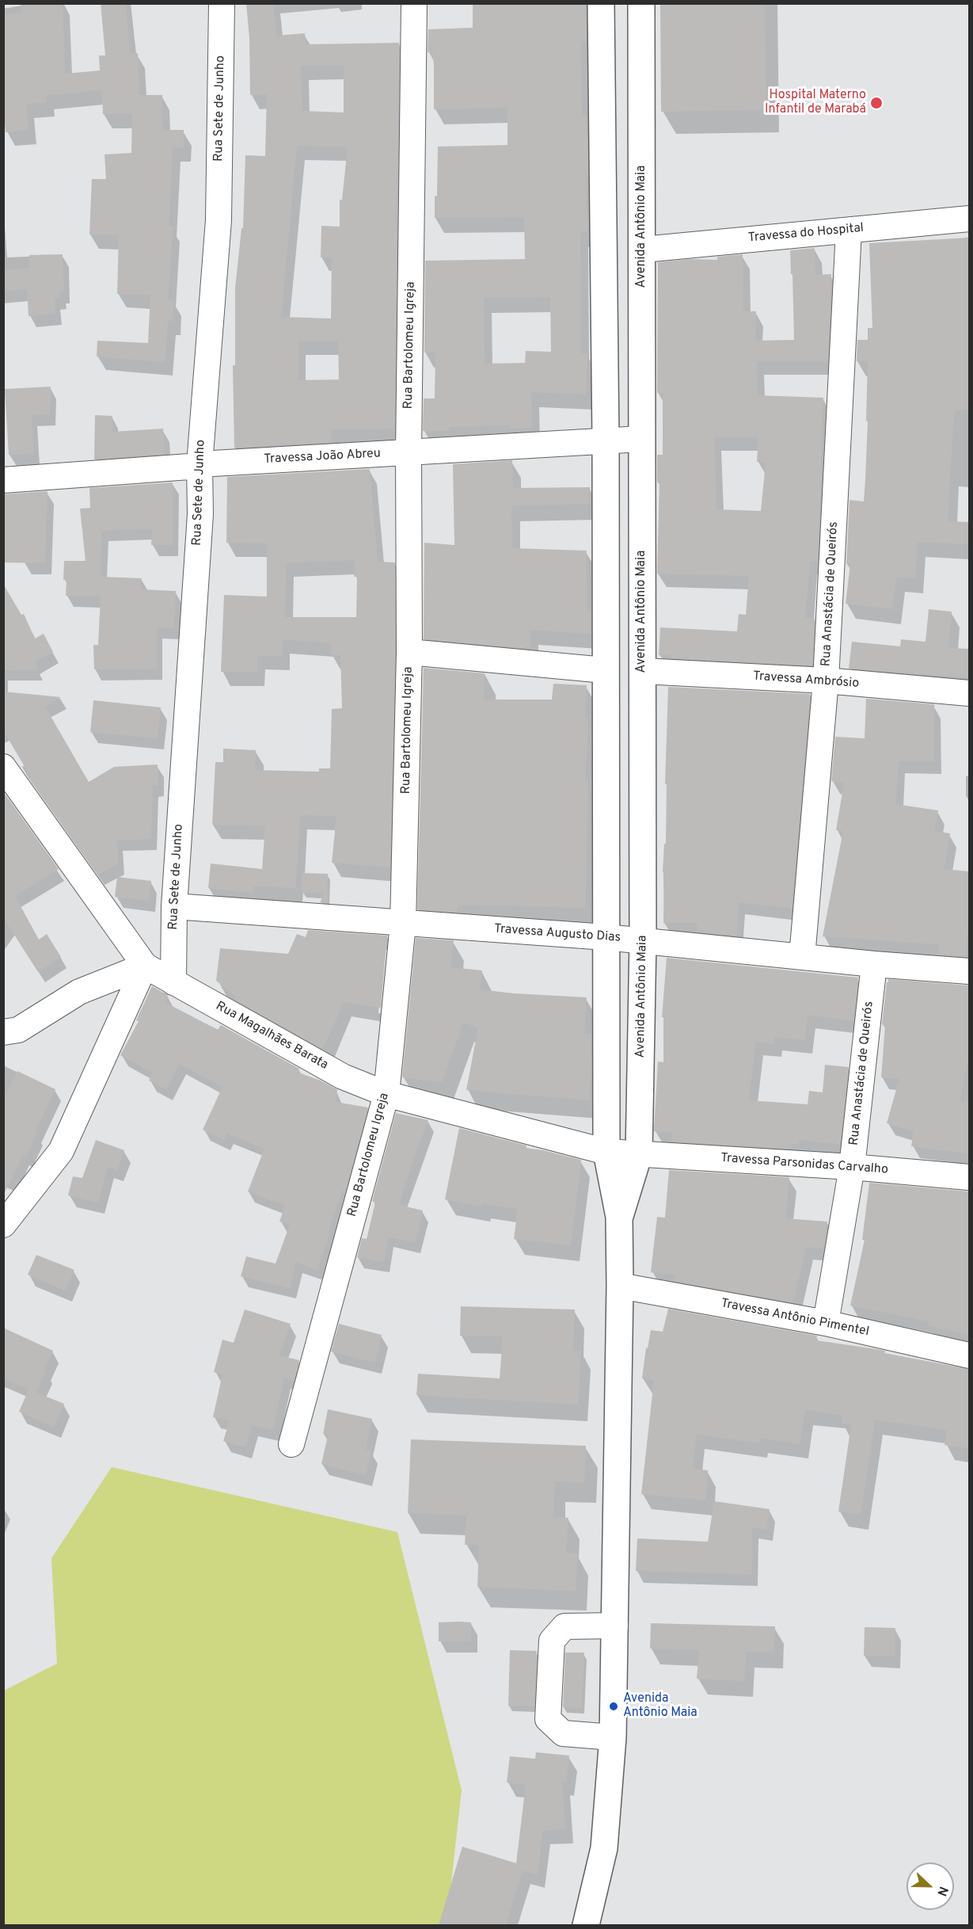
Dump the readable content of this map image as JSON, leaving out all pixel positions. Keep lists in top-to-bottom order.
{
  "streets": {
    "main road": ["Avenida Antônio Maia"],
    "street": [
      "Rua Sete de Junho",
      "Travessa do Hospital",
      "Rua Bartolomeu Igreja",
      "Travessa João Abreu",
      "Rua Anastácia de Queirós",
      "Travessa Ambrósio",
      "Travessa Augusto Dias",
      "Rua Magalhães Barata",
      "Travessa Parsonidas Carvalho",
      "Travessa Antônio Pimentel"
    ]
  },
  "crossings": [
    ["Rua Sete de Junho", "Travessa João Abreu"],
    ["Rua Sete de Junho", "Travessa Augusto Dias"],
    ["Rua Sete de Junho", "Rua Magalhães Barata"],
    ["Avenida Antônio Maia", "Travessa do Hospital"],
    ["Avenida Antônio Maia", "Travessa João Abreu"],
    ["Avenida Antônio Maia", "Travessa Ambrósio"],
    ["Avenida Antônio Maia", "Travessa Augusto Dias"],
    ["Avenida Antônio Maia", "Rua Magalhães Barata"],
    ["Avenida Antônio Maia", "Travessa Parsonidas Carvalho"],
    ["Avenida Antônio Maia", "Travessa Antônio Pimentel"],
    ["Travessa do Hospital", "Rua Anastácia de Queirós"],
    ["Rua Bartolomeu Igreja", "Travessa João Abreu"],
    ["Rua Bartolomeu Igreja", "Travessa Augusto Dias"],
    ["Rua Bartolomeu Igreja", "Rua Magalhães Barata"],
    ["Rua Anastácia de Queirós", "Travessa Ambrósio"],
    ["Rua Anastácia de Queirós", "Travessa Augusto Dias"],
    ["Rua Anastácia de Queirós", "Travessa Parsonidas Carvalho"],
    ["Rua Anastácia de Queirós", "Travessa Antônio Pimentel"],
    ["Rua Magalhães Barata", "Travessa Parsonidas Carvalho"]
  ],
  "places": ["Hospital Materno Infantil de Marabá", "Avenida Antônio Maia"],
  "north": "right"
}
